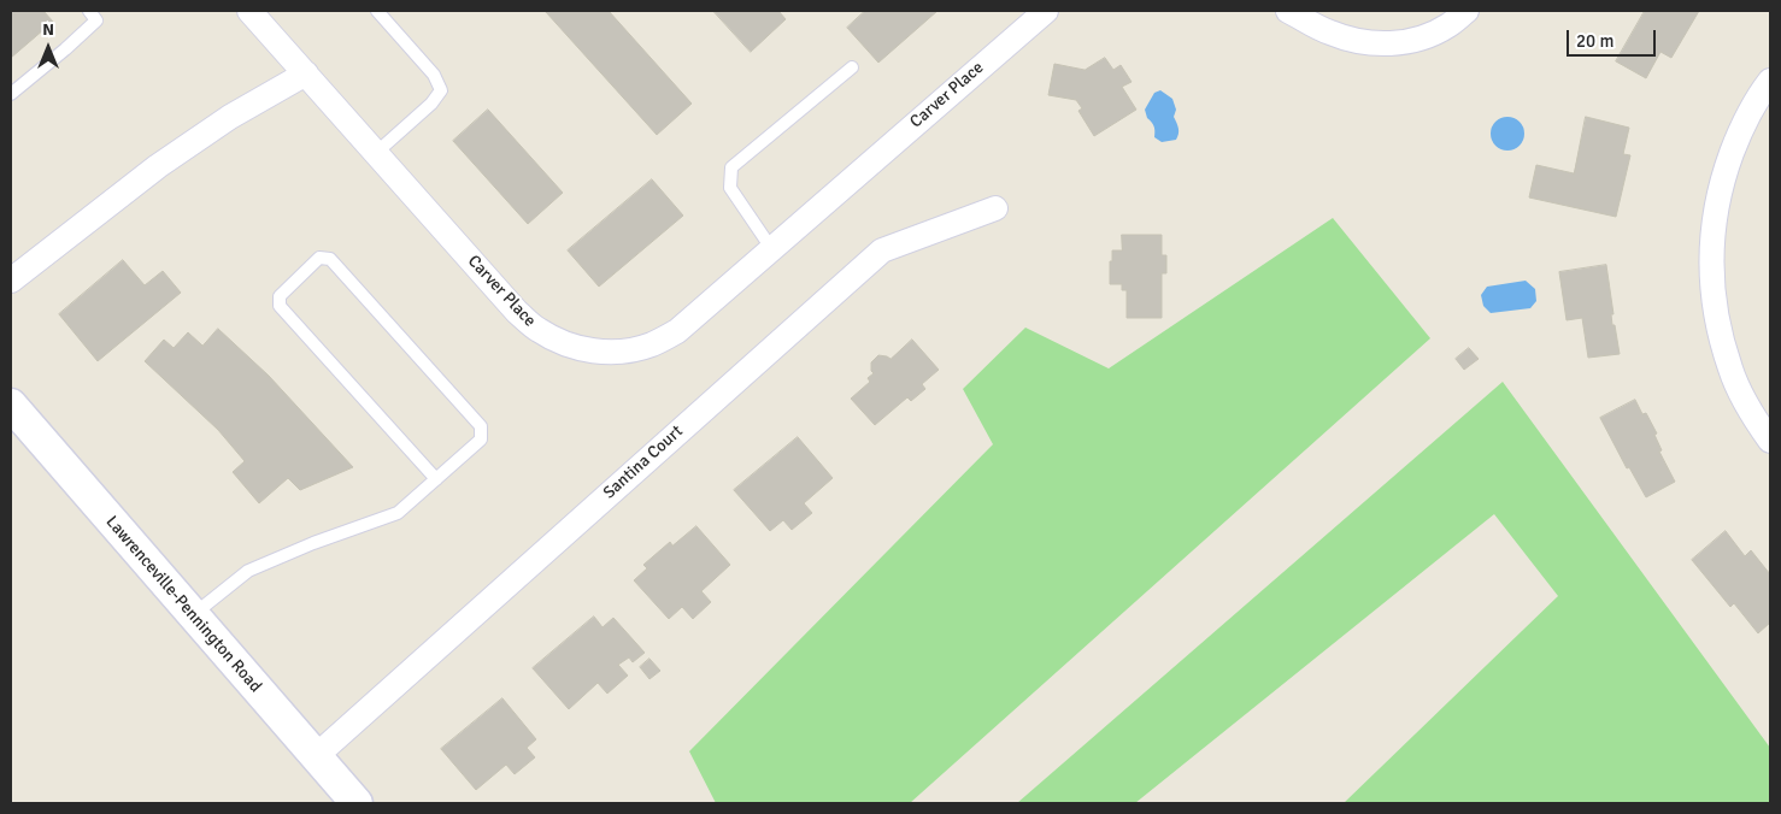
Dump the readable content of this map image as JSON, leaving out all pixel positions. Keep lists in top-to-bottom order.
{
  "streets": {
    "street": ["Carver Place", "Santina Court", "Lawrenceville-Pennington Road"]
  },
  "crossings": [
    ["Santina Court", "Lawrenceville-Pennington Road"]
  ],
  "scale_bar": "20 m",
  "north": "top"
}
